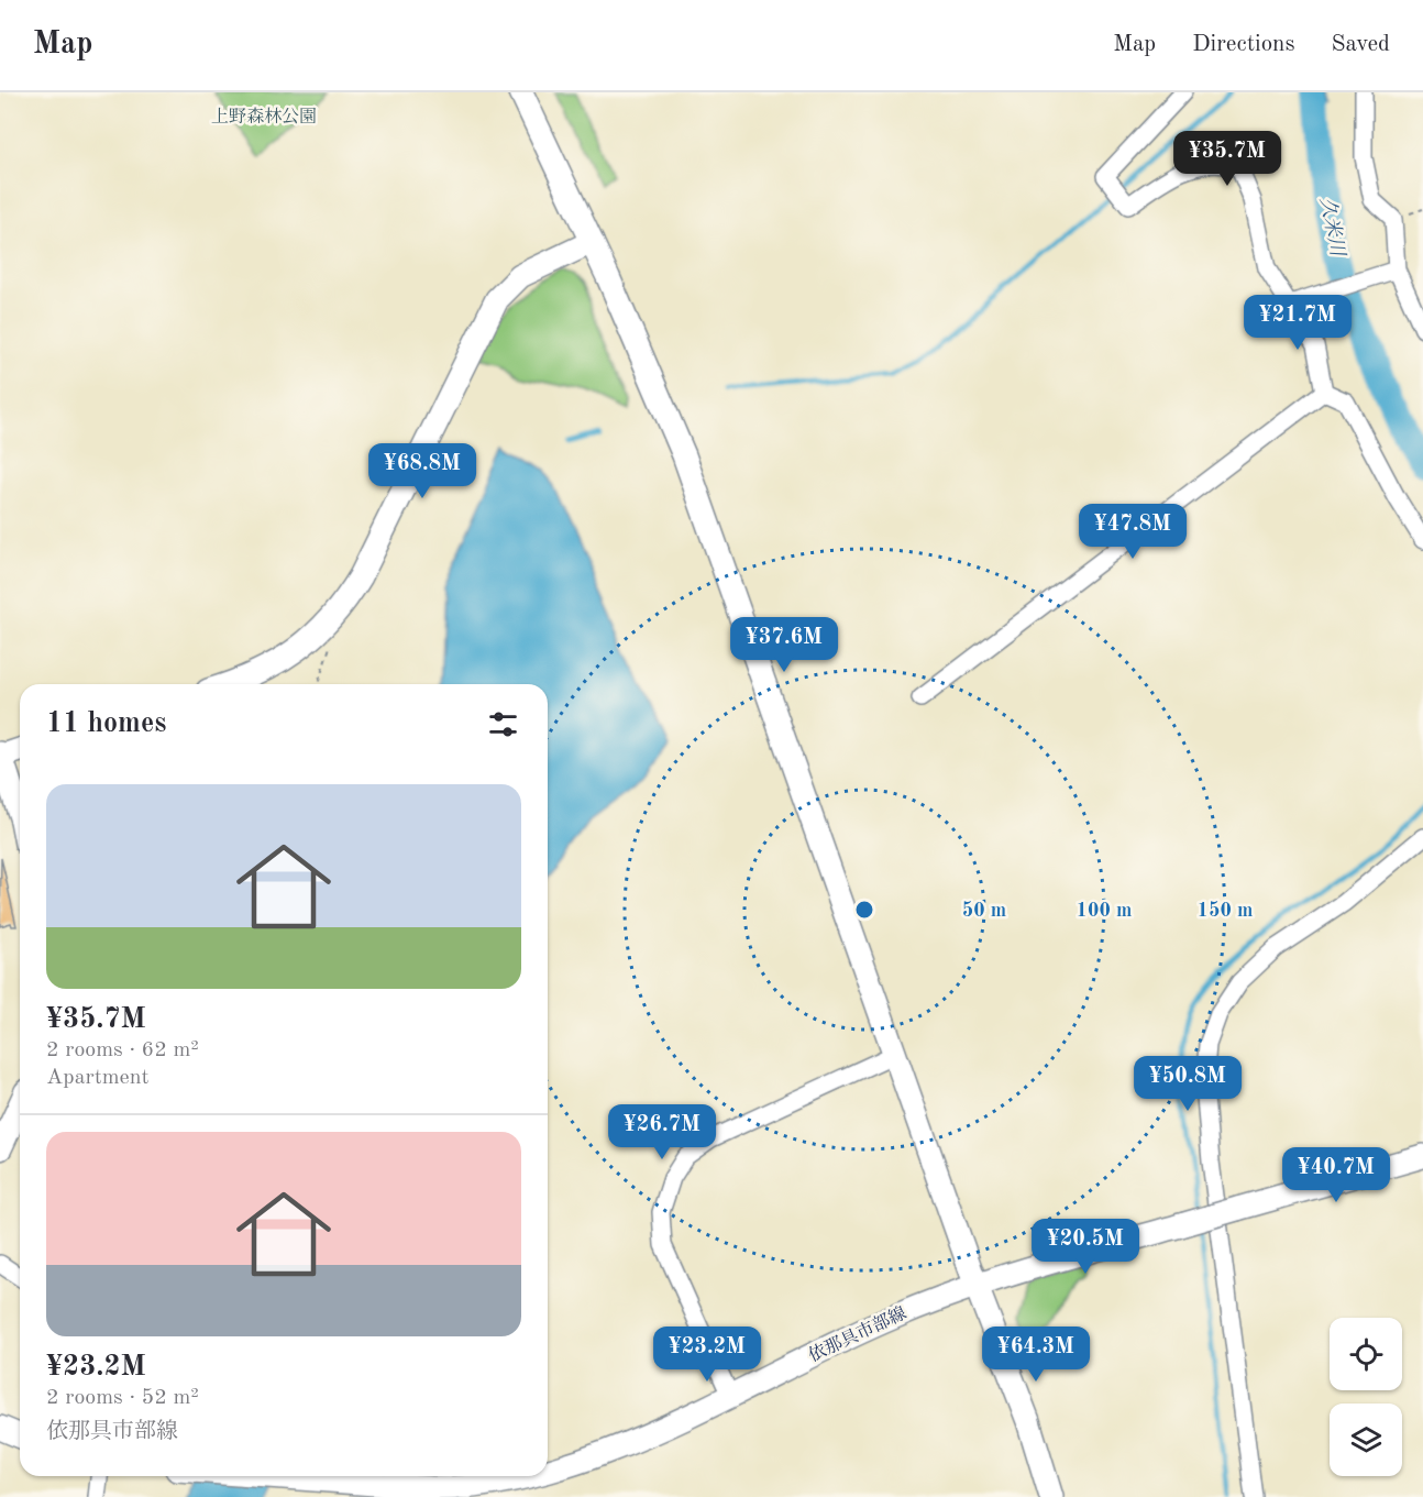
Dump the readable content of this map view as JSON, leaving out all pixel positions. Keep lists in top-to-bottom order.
{
  "streets": {
    "street": ["依那具市部線"]
  },
  "water": ["久米川"],
  "parks": ["上野森林公園"],
  "page": {
    "header": "Map",
    "nav": ["Map", "Directions", "Saved"],
    "price": [
      "¥35.7M",
      "¥21.7M",
      "¥68.8M",
      "¥47.8M",
      "¥37.6M",
      "¥50.8M",
      "¥26.7M",
      "¥40.7M",
      "¥20.5M",
      "¥23.2M",
      "¥64.3M"
    ],
    "heading": "11 homes",
    "list": [
      {
        "name": "¥35.7M",
        "note": "2 rooms · 62 m² · Apartment"
      },
      {
        "name": "¥23.2M",
        "note": "2 rooms · 52 m² · 依那具市部線"
      }
    ]
  },
  "rings": ["50 m", "100 m", "150 m"]
}
